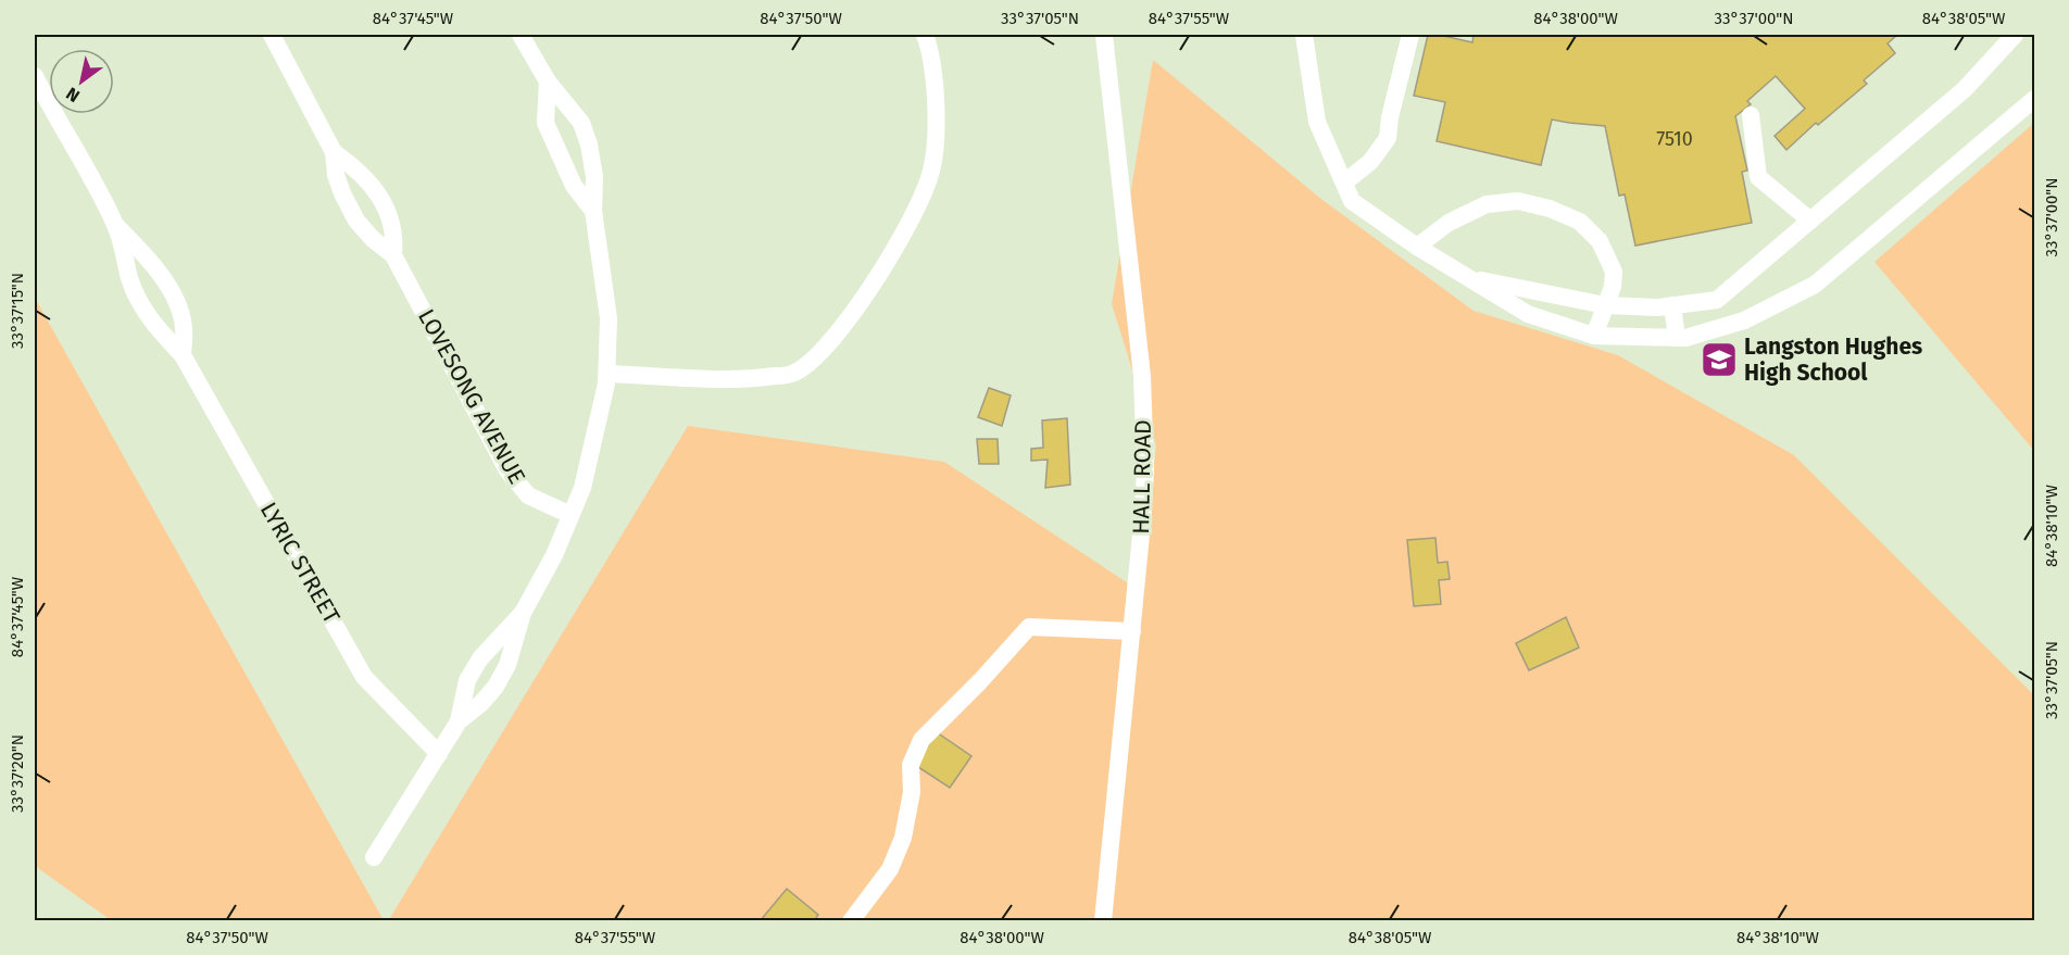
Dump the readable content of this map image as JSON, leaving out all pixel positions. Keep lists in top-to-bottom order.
{
  "streets": {
    "street": ["LOVESONG AVENUE", "HALL ROAD", "LYRIC STREET"]
  },
  "places": {
    "school or university": ["Langston Hughes High School"]
  },
  "house_numbers": ["7510"],
  "north": "bottom left",
  "coordinates": [
    "84°37'45\"W",
    "84°37'50\"W",
    "33°37'05\"N",
    "84°37'55\"W",
    "84°38'00\"W",
    "33°37'00\"N",
    "84°38'05\"W",
    "33°37'15\"N",
    "84°38'10\"W",
    "33°37'20\"N"
  ]
}
